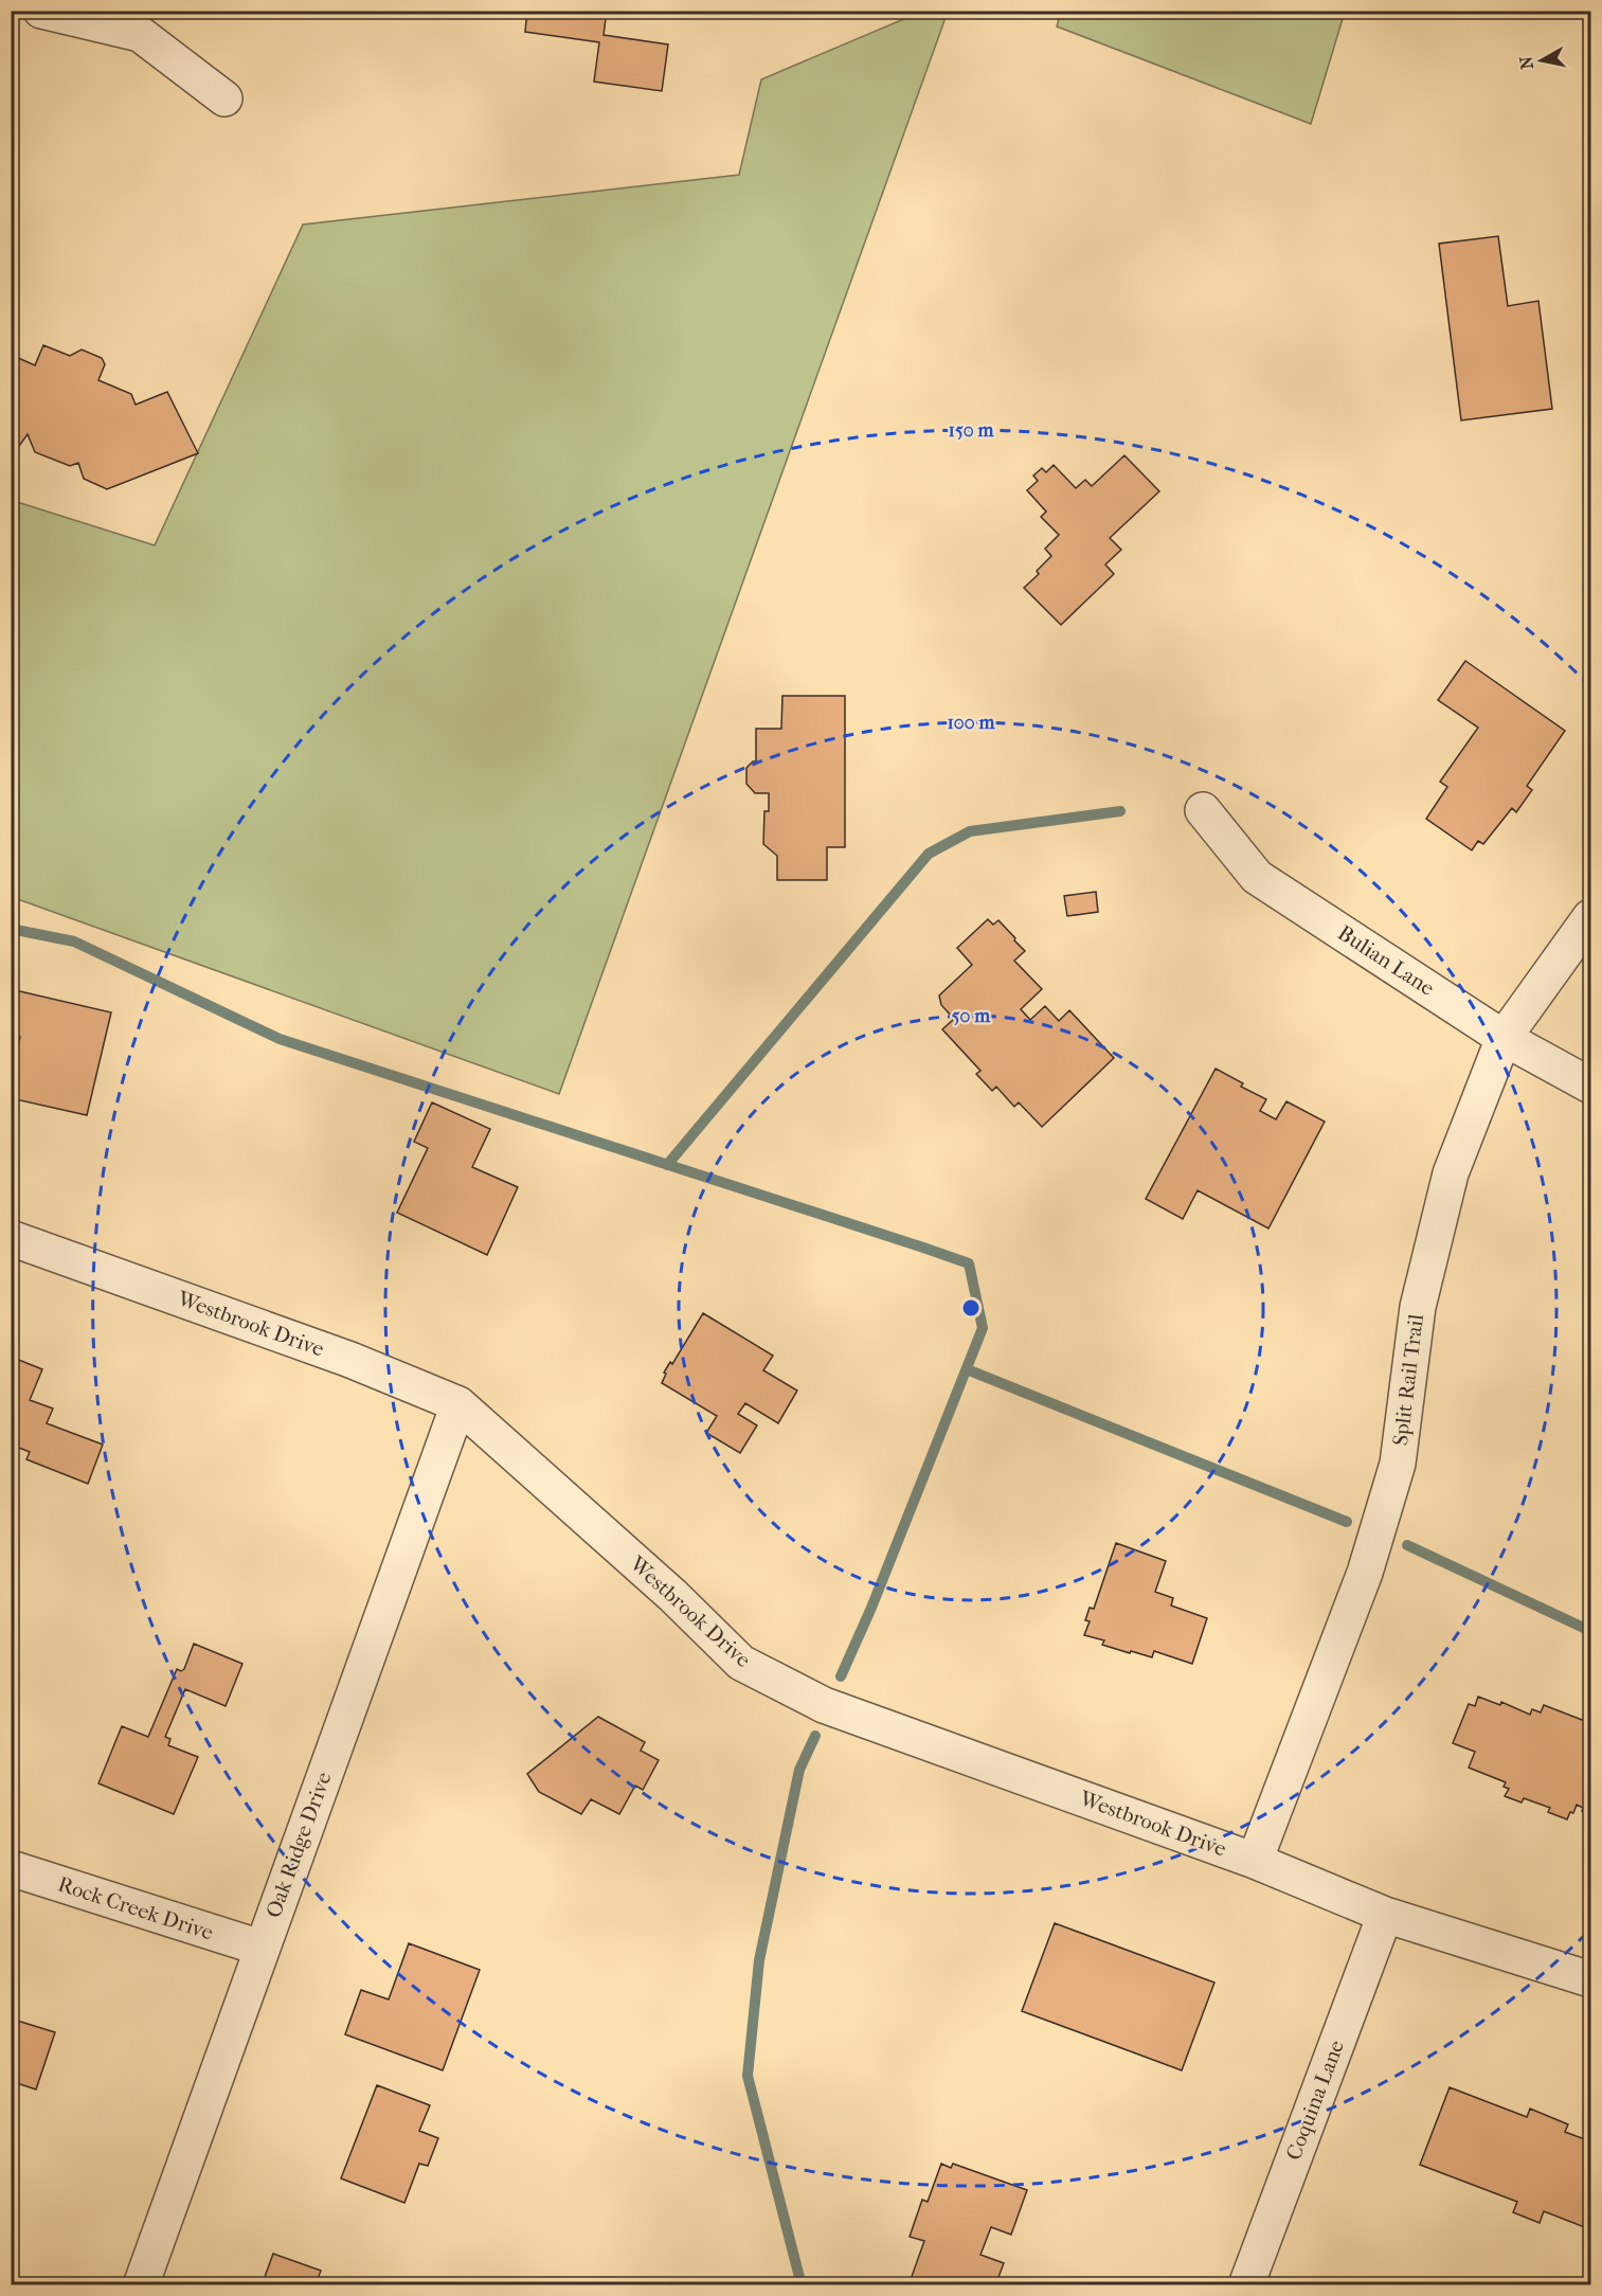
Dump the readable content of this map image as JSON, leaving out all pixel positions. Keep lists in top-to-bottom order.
{
  "streets": {
    "street": [
      "Bulian Lane",
      "Westbrook Drive",
      "Split Rail Trail",
      "Oak Ridge Drive",
      "Rock Creek Drive",
      "Coquina Lane"
    ]
  },
  "crossings": [
    ["Bulian Lane", "Split Rail Trail"],
    ["Westbrook Drive", "Split Rail Trail"],
    ["Westbrook Drive", "Oak Ridge Drive"],
    ["Westbrook Drive", "Coquina Lane"],
    ["Oak Ridge Drive", "Rock Creek Drive"]
  ],
  "north": "left",
  "rings": ["150 m", "100 m", "50 m"]
}
